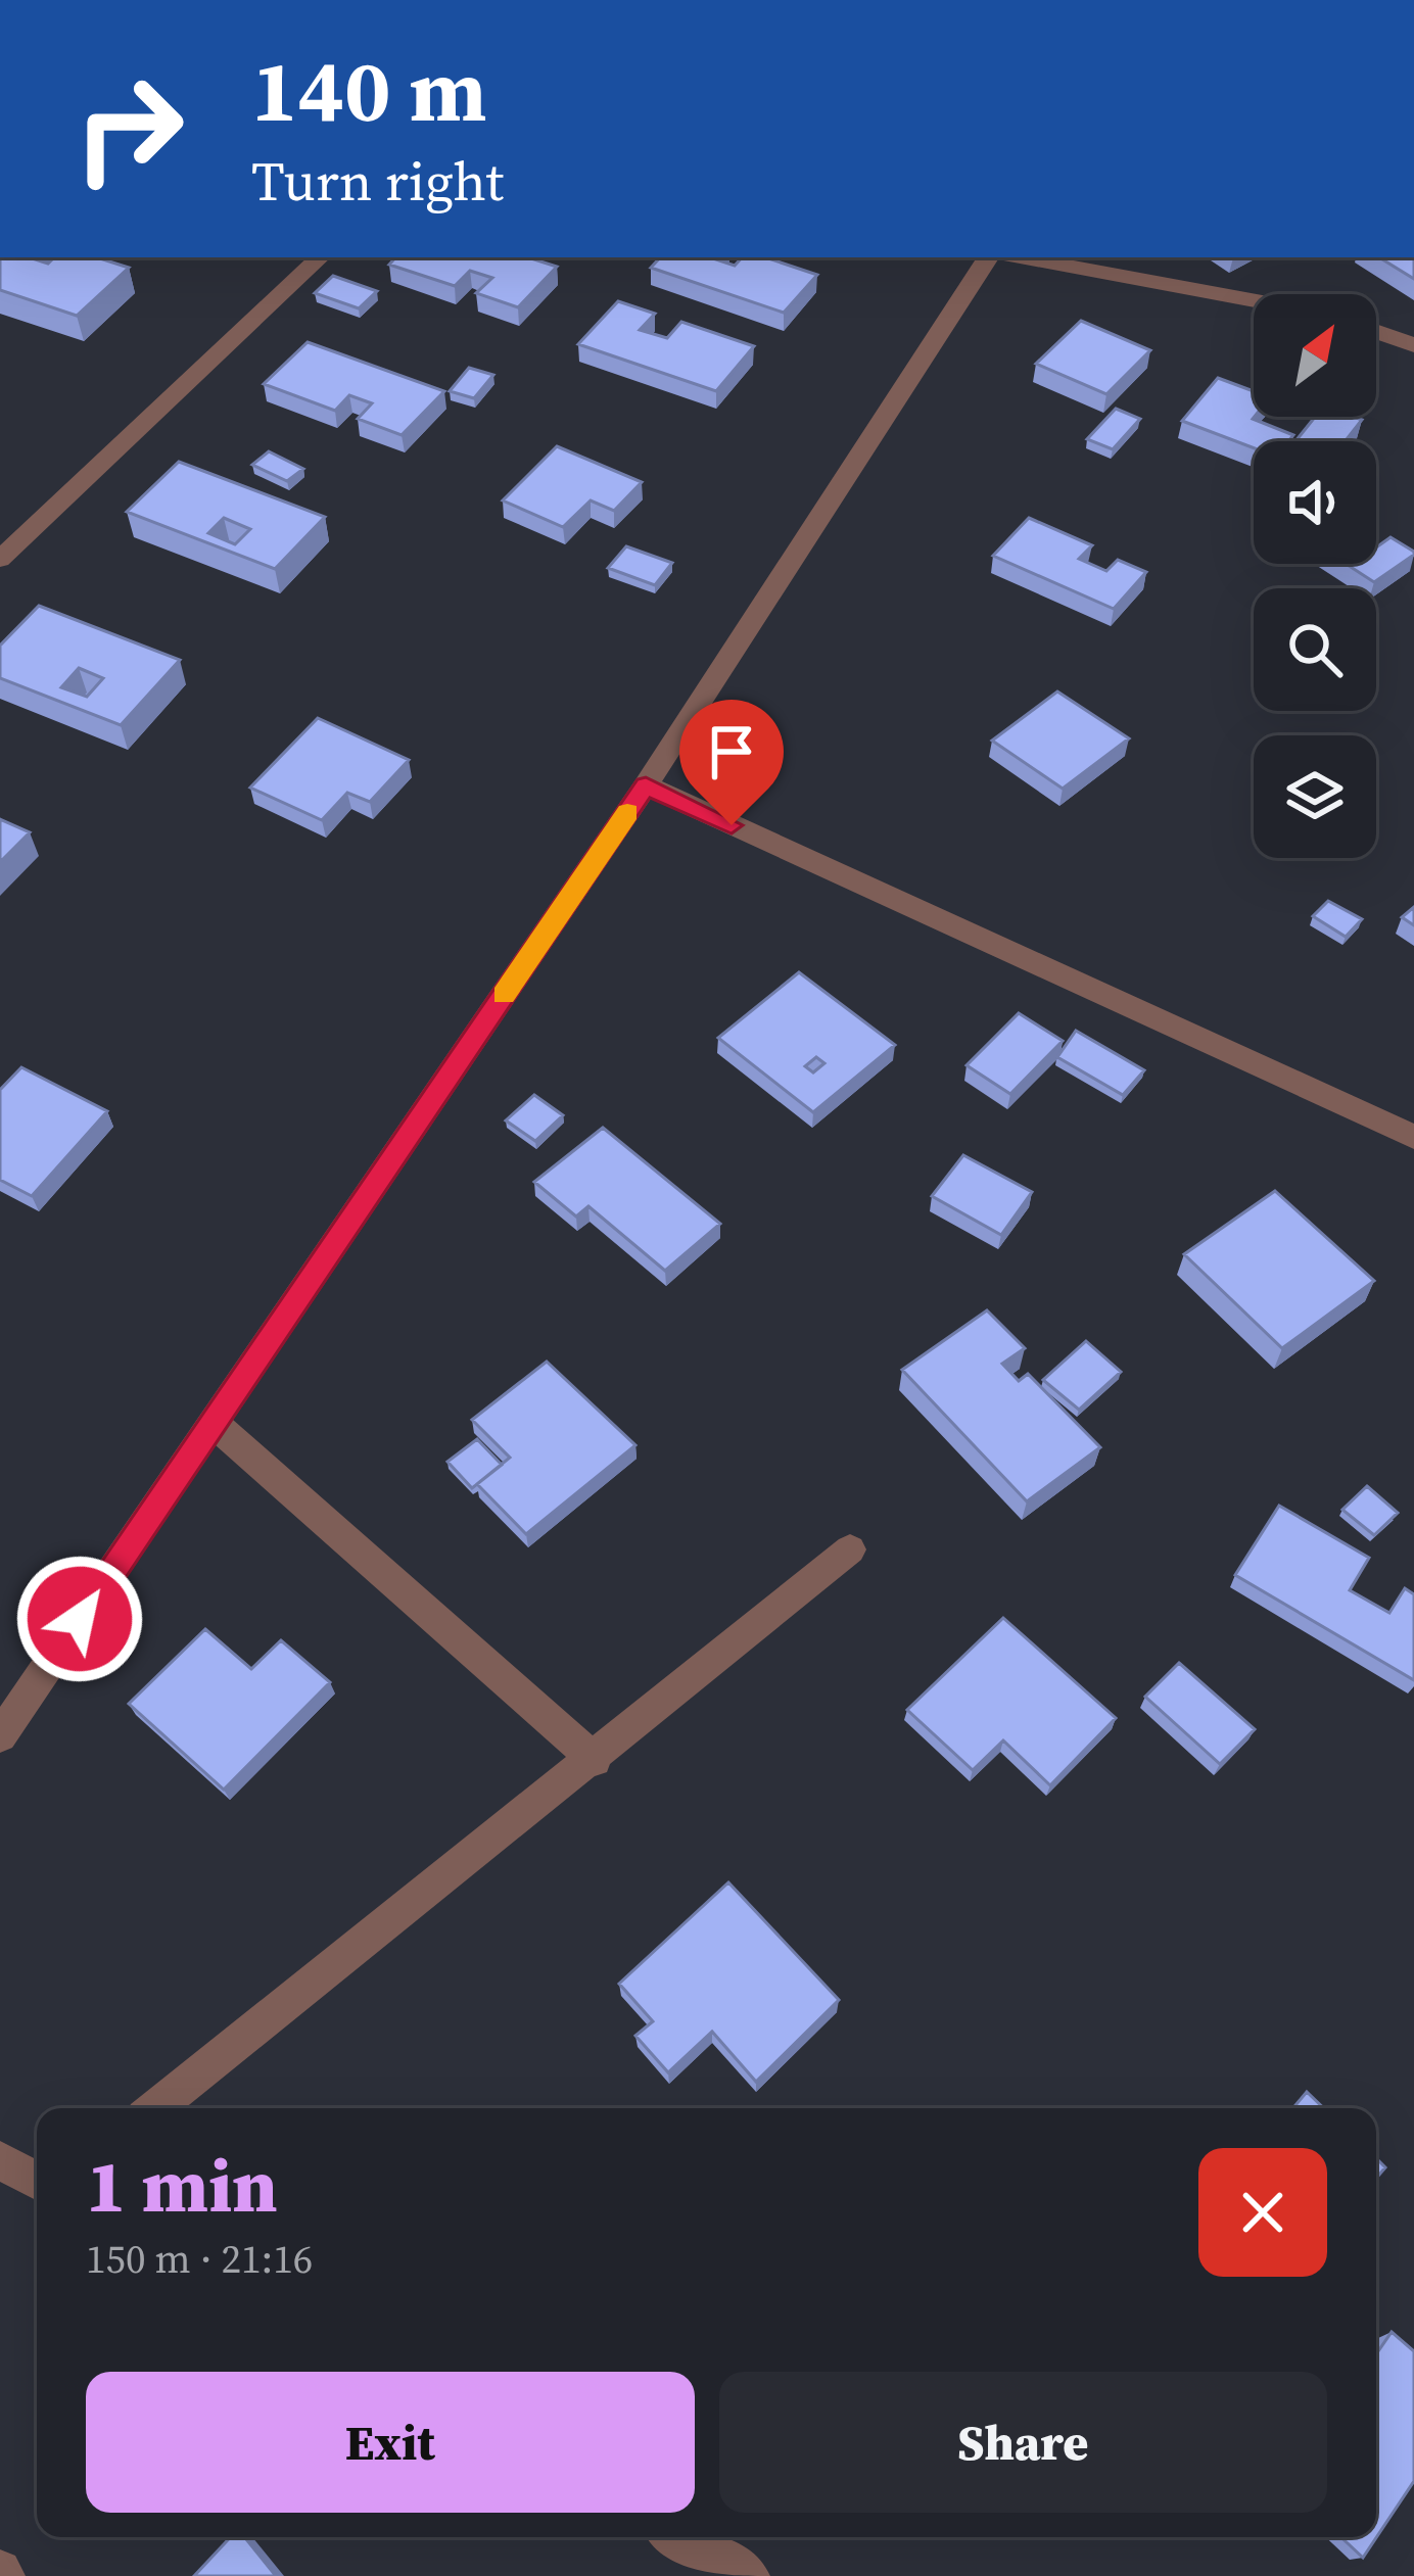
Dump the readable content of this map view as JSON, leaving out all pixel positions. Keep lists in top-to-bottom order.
{
  "north": "top right",
  "page": {
    "turn": ["140 m", "Turn right"],
    "heading": ["1 min", "150 m · 21:16"],
    "buttons": ["Exit", "Share"]
  }
}
